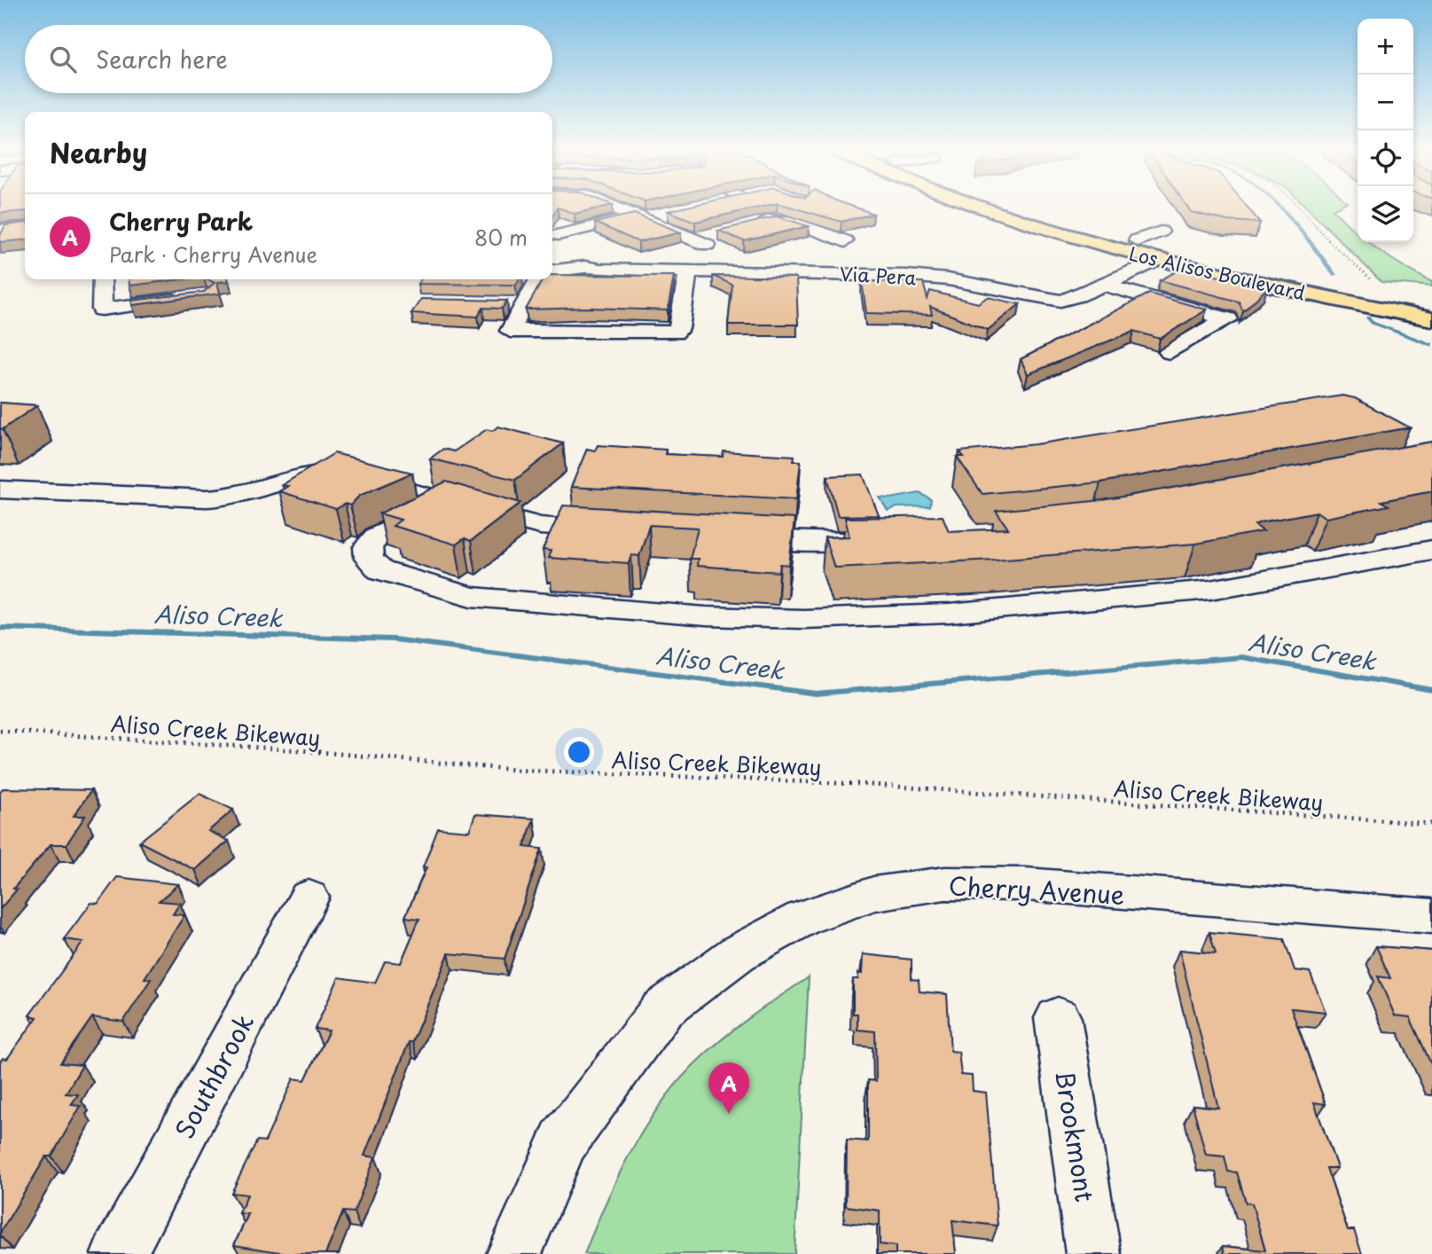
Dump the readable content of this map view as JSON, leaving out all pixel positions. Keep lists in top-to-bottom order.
{
  "streets": {
    "main road": ["Los Alisos Boulevard"],
    "street": [
      "Via Pera",
      "Cherry Avenue",
      "Southbrook",
      "Brookmont"
    ],
    "path": ["Aliso Creek Bikeway"]
  },
  "crossings": [
    ["Los Alisos Boulevard", "Via Pera"]
  ],
  "water": ["Aliso Creek"],
  "page": {
    "map_buttons": ["+", "−"],
    "search": "Search here",
    "heading": "Nearby",
    "list": [
      {
        "mark": "A",
        "name": "Cherry Park",
        "note": "Park · Cherry Avenue",
        "value": "80 m"
      }
    ],
    "pins": "A"
  }
}
